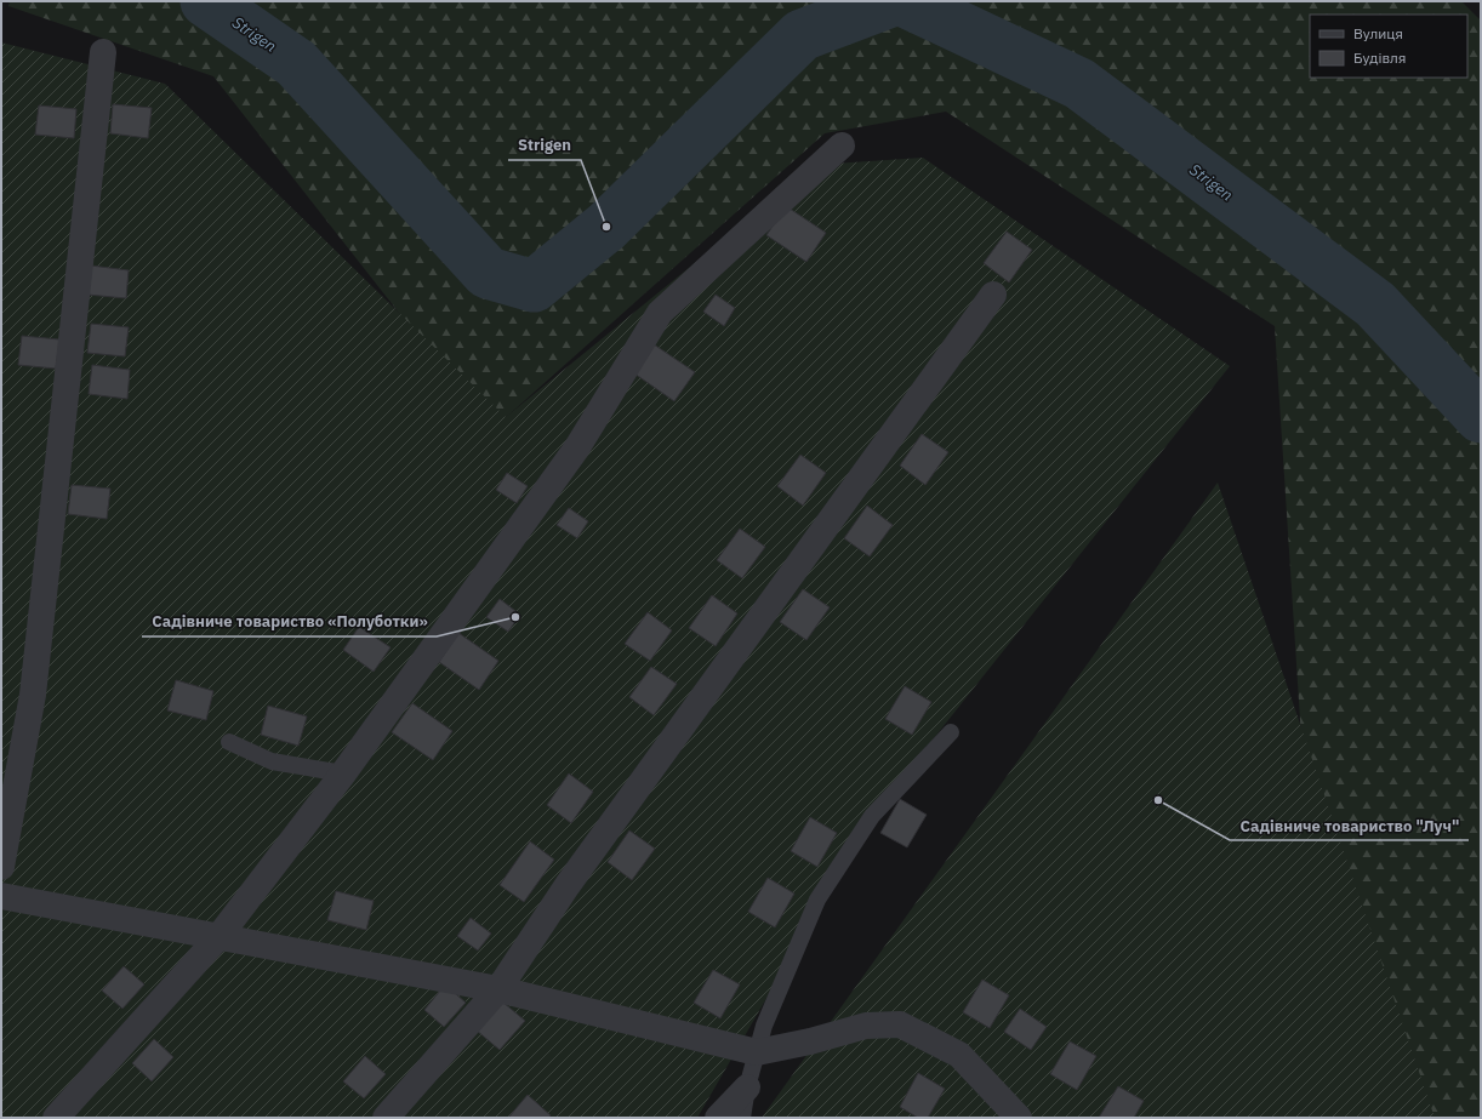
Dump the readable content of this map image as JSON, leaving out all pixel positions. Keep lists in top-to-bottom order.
{
  "water": ["Strigen"],
  "places": ["Strigen", "Садівниче товариство «Полуботки»", "Садівниче товариство \"Луч\""],
  "legend": ["Вулиця", "Будівля"]
}
